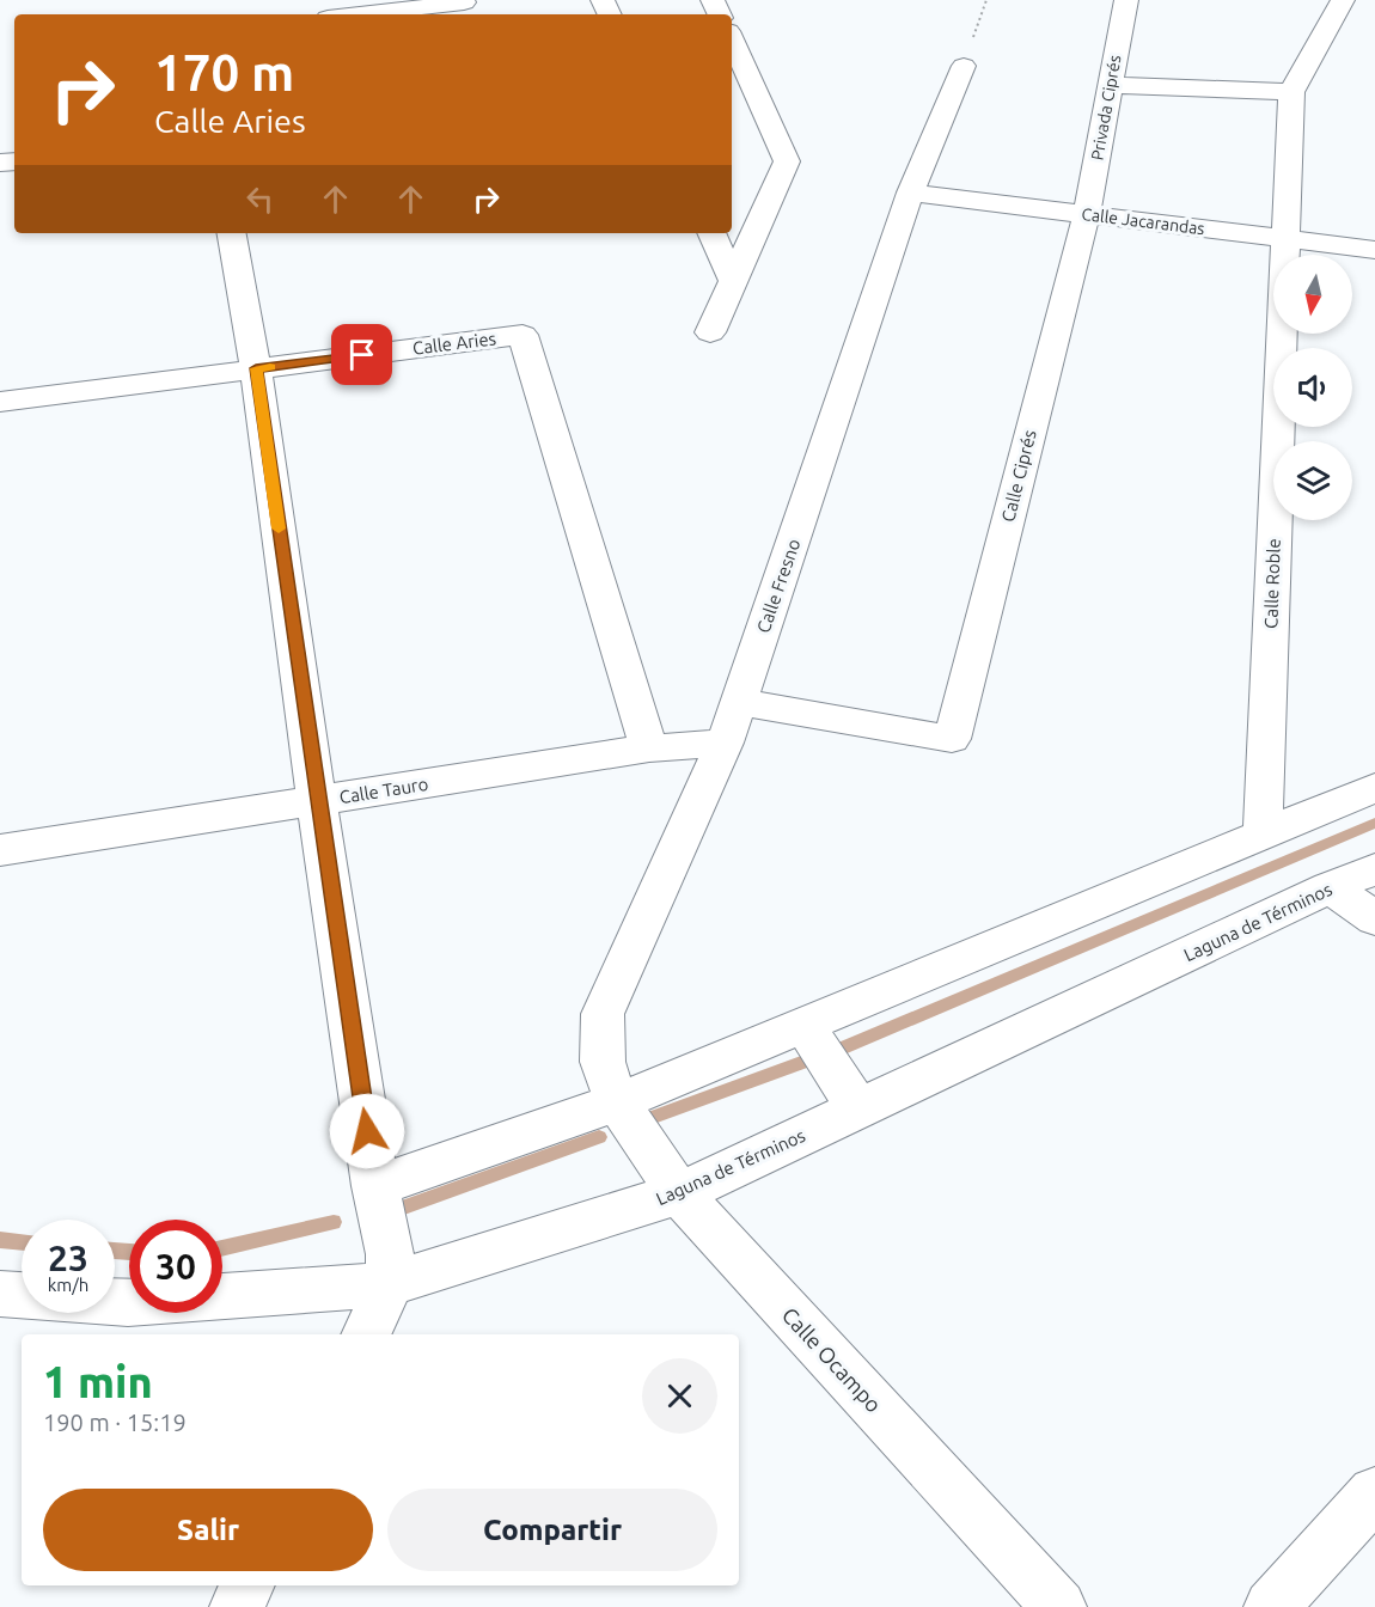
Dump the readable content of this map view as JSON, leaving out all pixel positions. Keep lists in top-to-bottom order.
{
  "streets": {
    "street": [
      "Privada Ciprés",
      "Calle Jacarandas",
      "Calle Aries",
      "Calle Ciprés",
      "Calle Roble",
      "Calle Fresno",
      "Calle Tauro",
      "Laguna de Términos",
      "Calle Ocampo"
    ]
  },
  "crossings": [
    ["Privada Ciprés", "Calle Jacarandas"],
    ["Privada Ciprés", "Calle Ciprés"],
    ["Calle Jacarandas", "Calle Ciprés"],
    ["Calle Jacarandas", "Calle Roble"],
    ["Calle Jacarandas", "Calle Fresno"],
    ["Calle Aries", "Calle Tauro"],
    ["Calle Ciprés", "Calle Fresno"],
    ["Calle Fresno", "Calle Tauro"],
    ["Calle Fresno", "Calle Ocampo"],
    ["Laguna de Términos", "Calle Ocampo"]
  ],
  "north": "bottom",
  "page": {
    "turn": ["170 m", "Calle Aries"],
    "speed": "23 km/h",
    "limit": "30",
    "heading": ["1 min", "190 m · 15:19"],
    "buttons": ["Salir", "Compartir"]
  }
}
